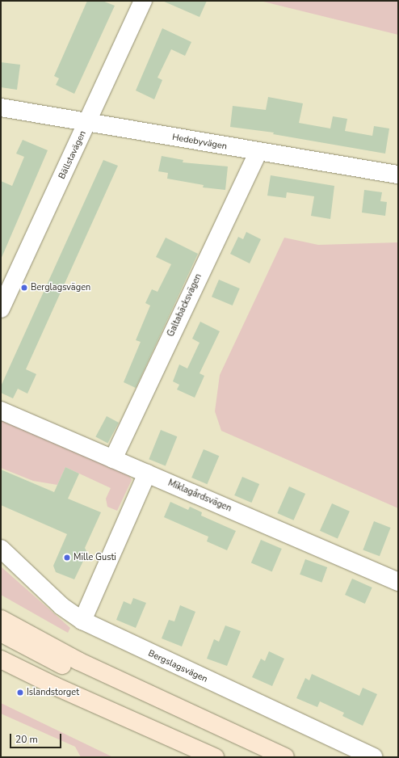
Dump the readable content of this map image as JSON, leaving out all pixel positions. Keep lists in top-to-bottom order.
{
  "streets": {
    "street": [
      "Hedebyvägen",
      "Bällstavägen",
      "Galtabäcksvägen",
      "Miklagårdsvägen",
      "Bergslagsvägen"
    ]
  },
  "crossings": [
    ["Hedebyvägen", "Bällstavägen"],
    ["Hedebyvägen", "Galtabäcksvägen"],
    ["Galtabäcksvägen", "Miklagårdsvägen"]
  ],
  "places": ["Berglagsvägen", "Mille Gusti", "Islandstorget"],
  "scale_bar": "20 m"
}
